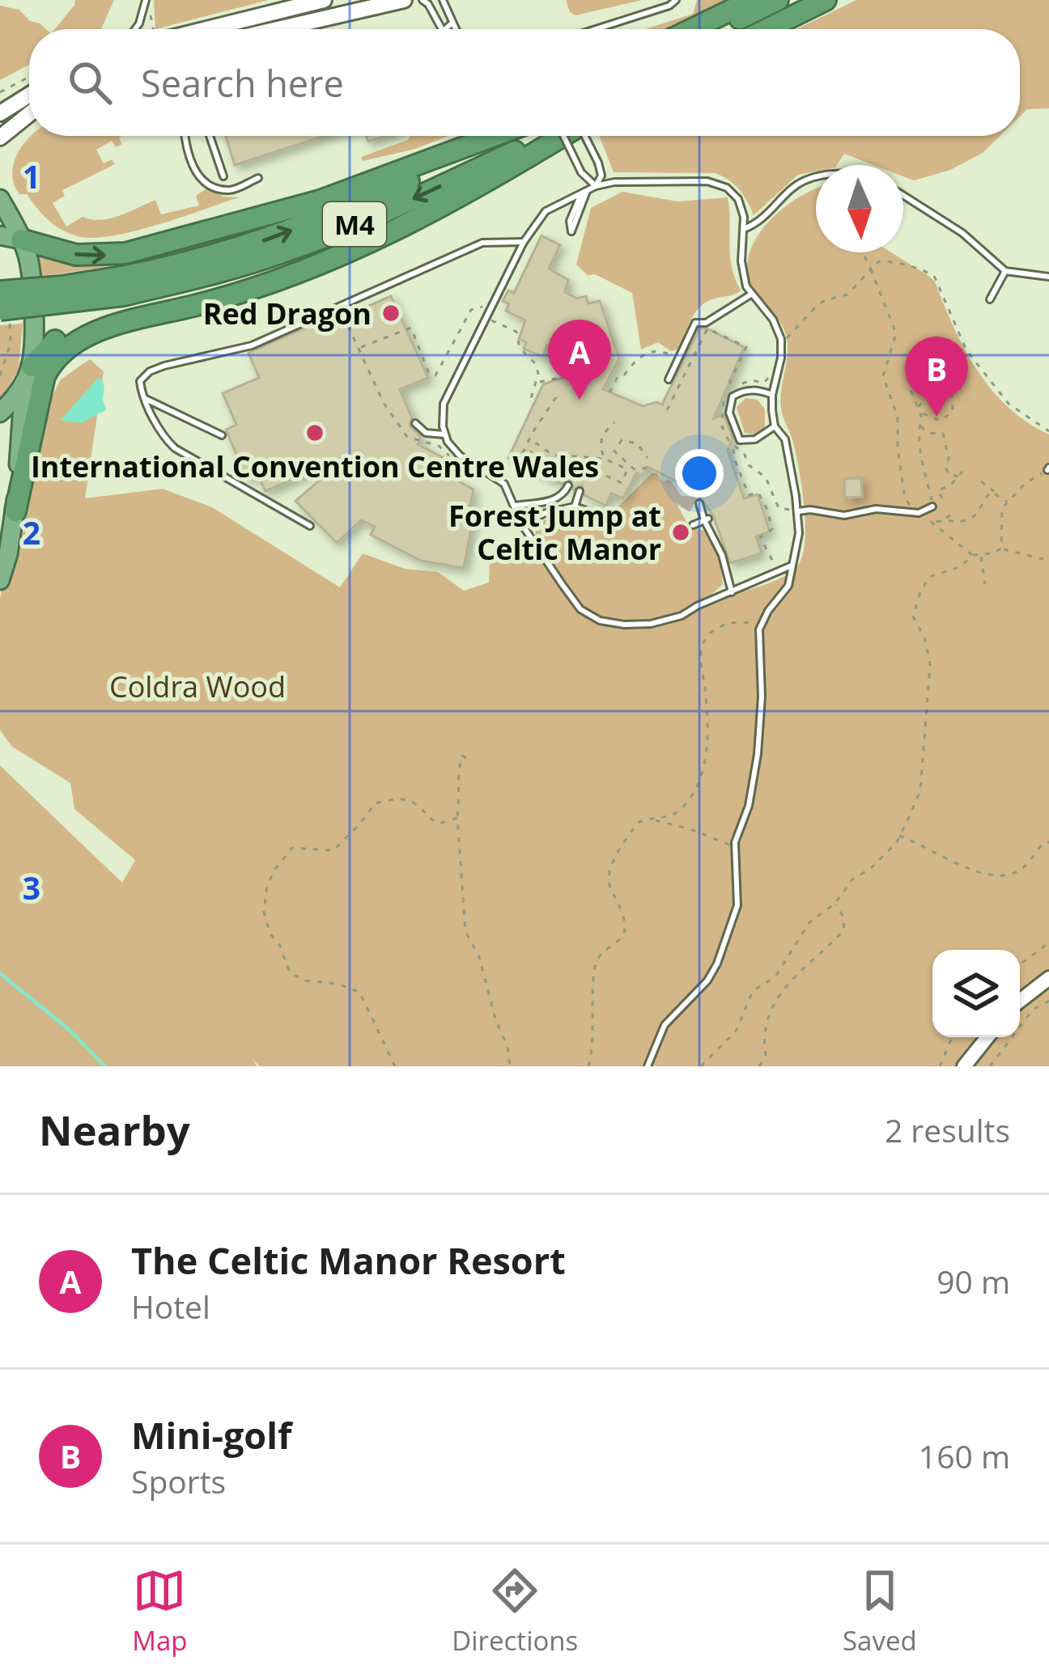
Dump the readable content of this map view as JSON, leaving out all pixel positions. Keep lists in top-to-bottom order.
{
  "streets": {
    "highway": ["M4"]
  },
  "parks": ["Coldra Wood"],
  "places": ["Red Dragon", "International Convention Centre Wales", "Forest Jump at Celtic Manor"],
  "north": "bottom",
  "page": {
    "search": "Search here",
    "pins": ["A", "B"],
    "heading": ["Nearby", "2 results"],
    "list": [
      {
        "mark": "A",
        "name": "The Celtic Manor Resort",
        "note": "Hotel",
        "value": "90 m"
      },
      {
        "mark": "B",
        "name": "Mini-golf",
        "note": "Sports",
        "value": "160 m"
      }
    ],
    "nav": ["Map", "Directions", "Saved"]
  },
  "grid": {
    "rows": ["1", "2", "3"]
  }
}
